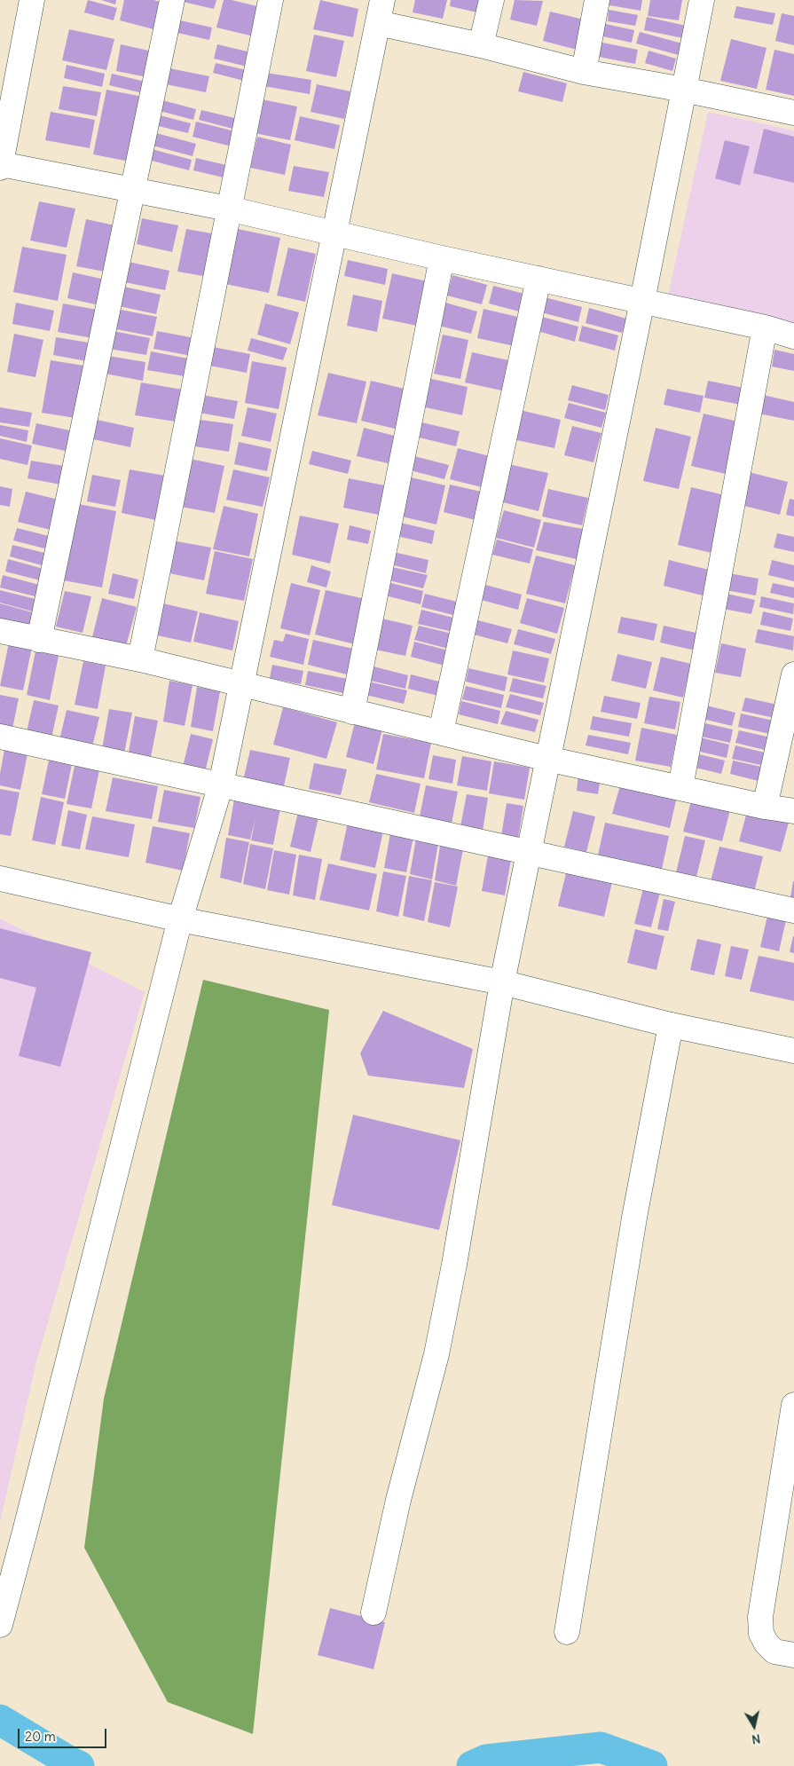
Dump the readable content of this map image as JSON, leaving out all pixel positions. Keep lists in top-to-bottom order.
{
  "scale_bar": "20 m",
  "north": "bottom"
}
